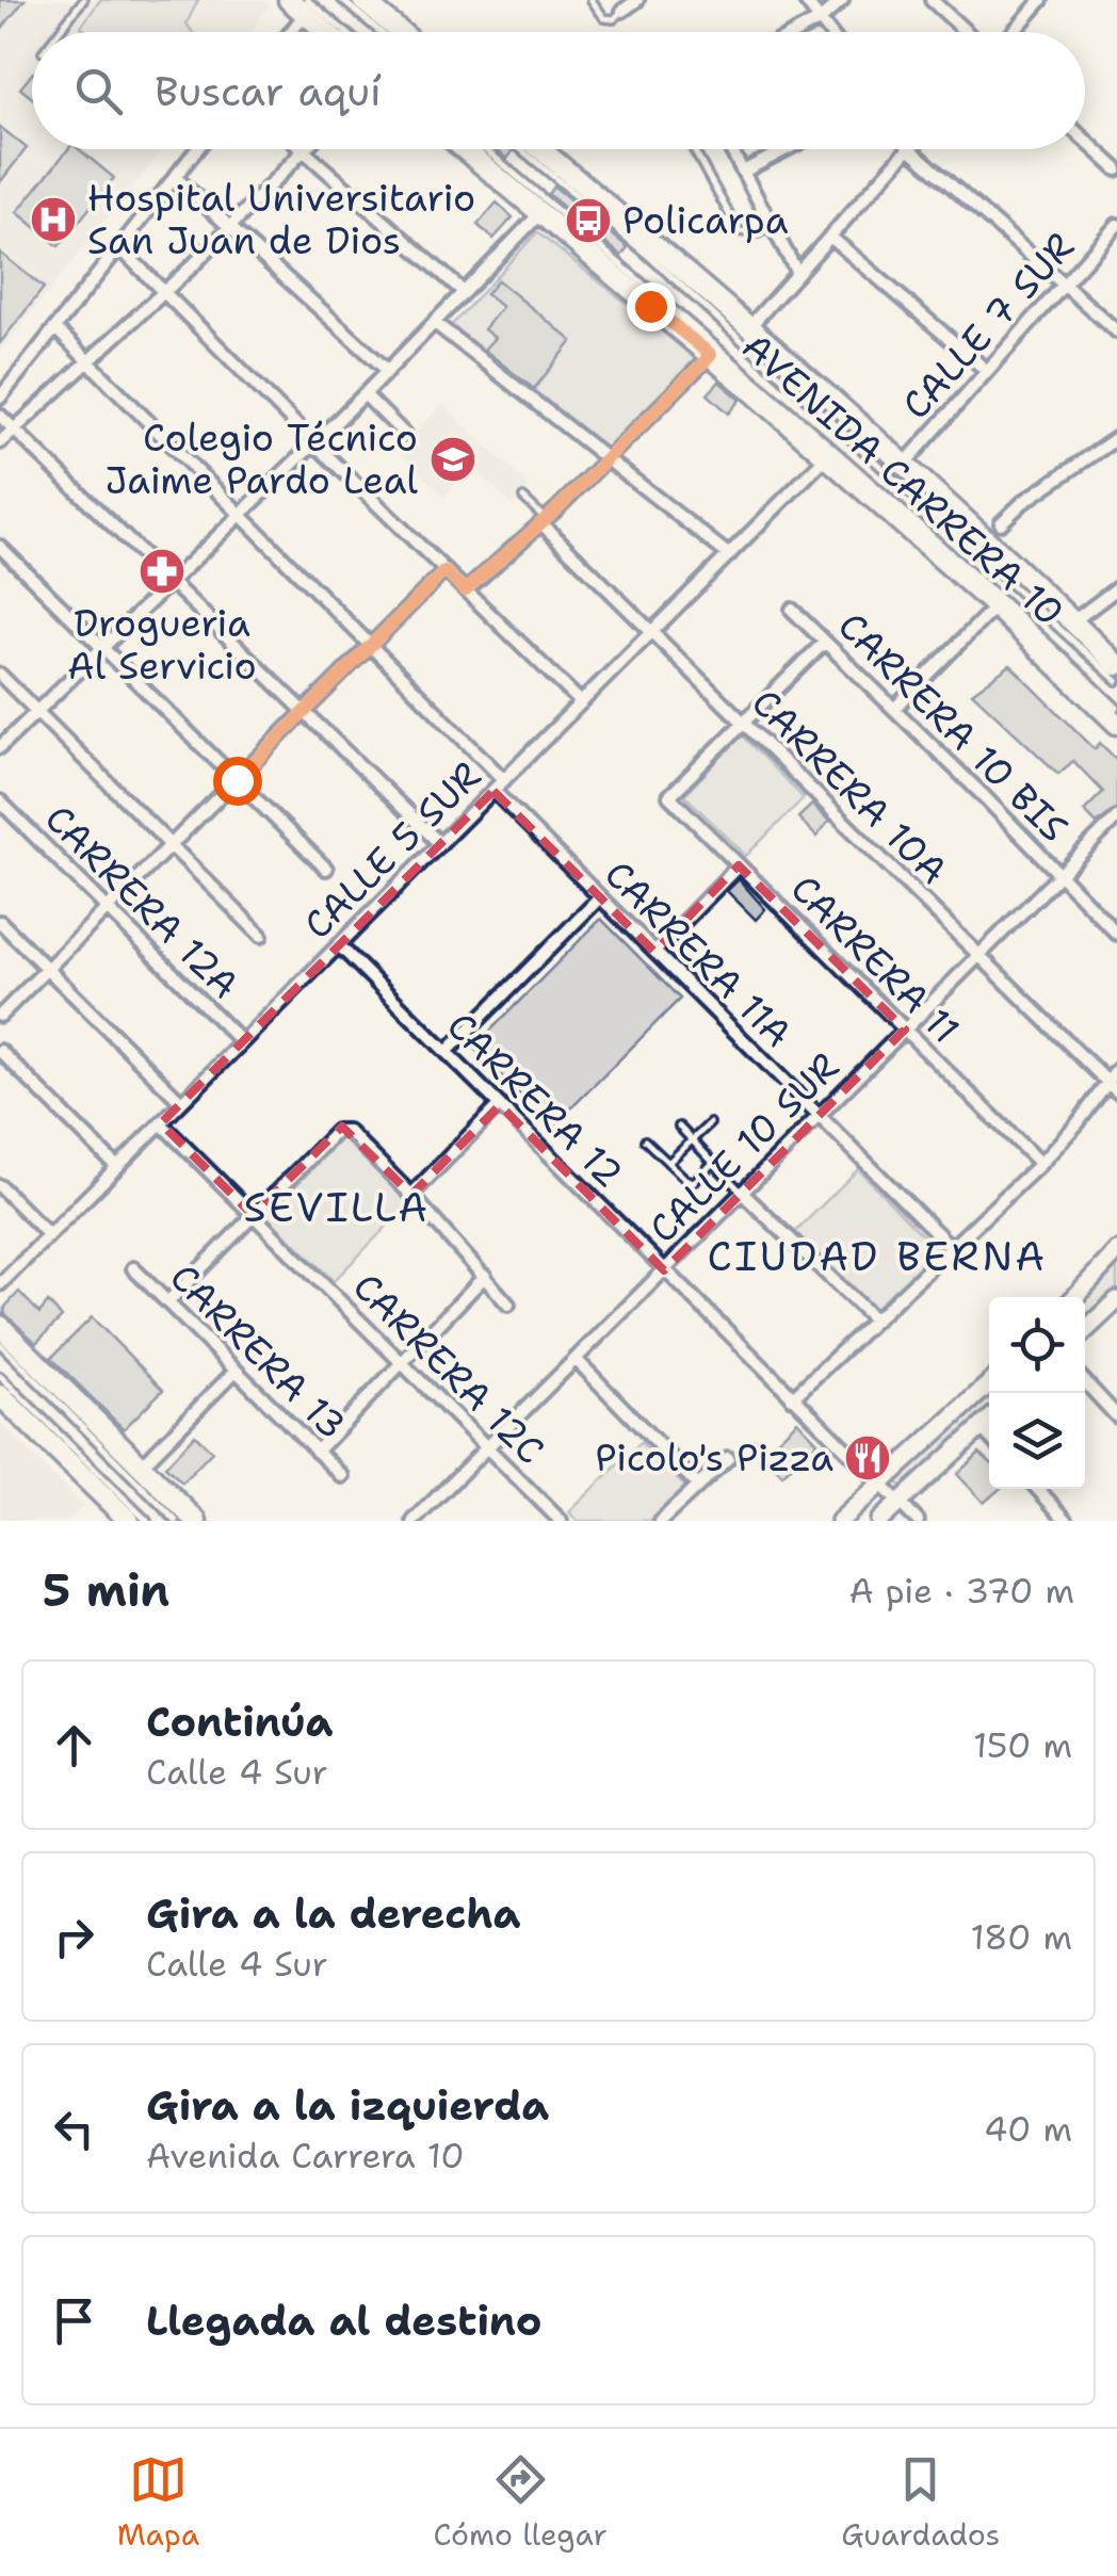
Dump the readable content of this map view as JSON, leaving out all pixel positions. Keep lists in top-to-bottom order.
{
  "streets": {
    "main road": ["AVENIDA CARRERA 10"],
    "street": [
      "CALLE 7 SUR",
      "CARRERA 10 BIS",
      "CARRERA 10A",
      "CALLE 5 SUR",
      "CARRERA 12A",
      "CARRERA 11A",
      "CARRERA 11",
      "CARRERA 12",
      "CALLE 10 SUR",
      "CARRERA 13",
      "CARRERA 12C"
    ]
  },
  "crossings": [
    ["CALLE 7 SUR", "AVENIDA CARRERA 10"],
    ["AVENIDA CARRERA 10", "CALLE 5 SUR"],
    ["CARRERA 10 BIS", "CALLE 10 SUR"],
    ["CARRERA 10A", "CALLE 5 SUR"],
    ["CARRERA 10A", "CARRERA 11"],
    ["CARRERA 10A", "CALLE 10 SUR"],
    ["CALLE 5 SUR", "CARRERA 12A"],
    ["CALLE 5 SUR", "CARRERA 11A"],
    ["CALLE 5 SUR", "CARRERA 12"],
    ["CALLE 5 SUR", "CARRERA 12C"],
    ["CARRERA 11A", "CALLE 10 SUR"],
    ["CARRERA 11", "CALLE 10 SUR"],
    ["CARRERA 12", "CALLE 10 SUR"],
    ["CALLE 10 SUR", "CARRERA 12C"]
  ],
  "districts": ["SEVILLA", "CIUDAD BERNA"],
  "places": {
    "hospital": ["Hospital Universitario San Juan de Dios"],
    "bus stop": ["Policarpa"],
    "school or university": ["Colegio Técnico Jaime Pardo Leal"],
    "pharmacy": ["Drogueria Al Servicio"],
    "restaurant": ["Picolo's Pizza"]
  },
  "page": {
    "search": "Buscar aquí",
    "heading": ["5 min", "A pie · 370 m"],
    "list": [
      ["Continúa", "Calle 4 Sur", "150 m"],
      ["Gira a la derecha", "Calle 4 Sur", "180 m"],
      ["Gira a la izquierda", "Avenida Carrera 10", "40 m"],
      "Llegada al destino"
    ],
    "nav": ["Mapa", "Cómo llegar", "Guardados"]
  }
}
